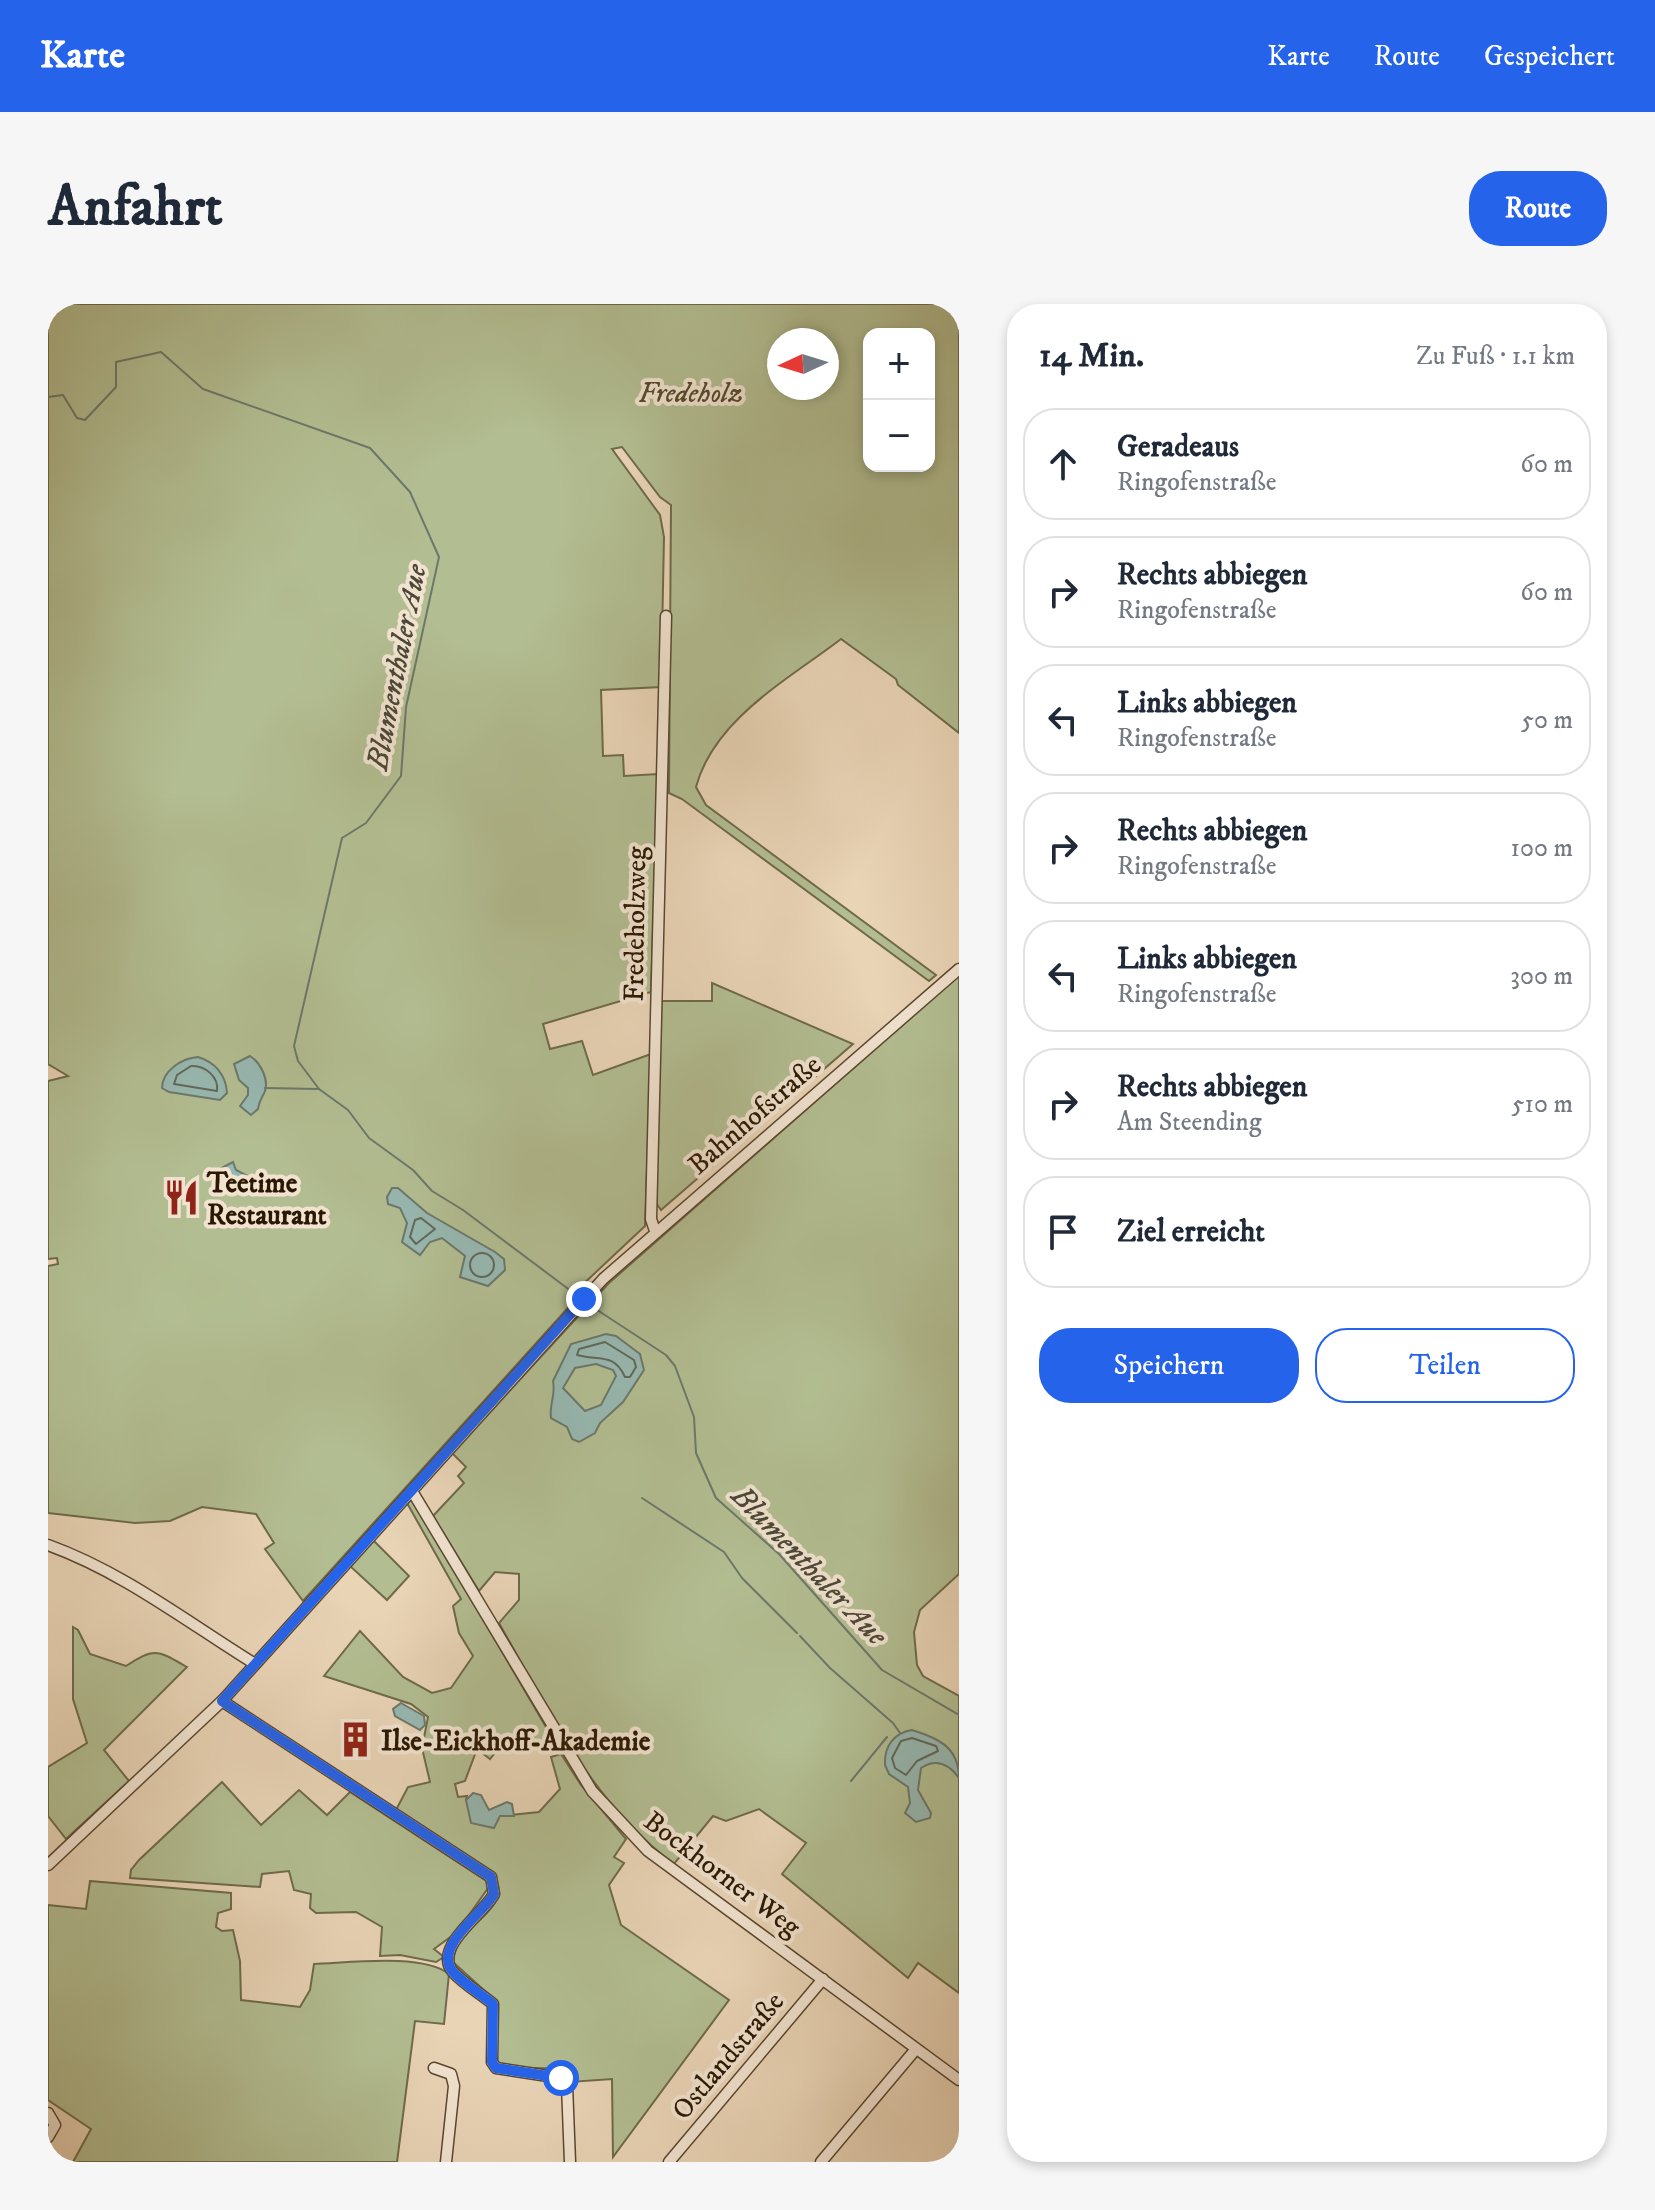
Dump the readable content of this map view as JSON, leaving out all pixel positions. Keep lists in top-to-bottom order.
{
  "streets": {
    "street": [
      "Fredeholzweg",
      "Bahnhofstraße",
      "Bockhorner Weg",
      "Ostlandstraße"
    ]
  },
  "crossings": [
    ["Fredeholzweg", "Bahnhofstraße"],
    ["Bahnhofstraße", "Bockhorner Weg"],
    ["Bockhorner Weg", "Ostlandstraße"]
  ],
  "water": ["Blumenthaler Aue"],
  "parks": ["Fredeholz"],
  "places": {
    "restaurant": ["Teetime Restaurant"],
    "building": ["Ilse-Eickhoff-Akademie"]
  },
  "north": "left",
  "page": {
    "header": "Karte",
    "nav": ["Karte", "Route", "Gespeichert"],
    "buttons": [
      "Route",
      ["Speichern", "Teilen"]
    ],
    "title": "Anfahrt",
    "heading": ["14 Min.", "Zu Fuß · 1.1 km"],
    "map_buttons": ["+", "−"],
    "list": [
      ["Geradeaus", "Ringofenstraße", "60 m"],
      ["Rechts abbiegen", "Ringofenstraße", "60 m"],
      ["Links abbiegen", "Ringofenstraße", "50 m"],
      ["Rechts abbiegen", "Ringofenstraße", "100 m"],
      ["Links abbiegen", "Ringofenstraße", "300 m"],
      ["Rechts abbiegen", "Am Steending", "510 m"],
      "Ziel erreicht"
    ]
  }
}
